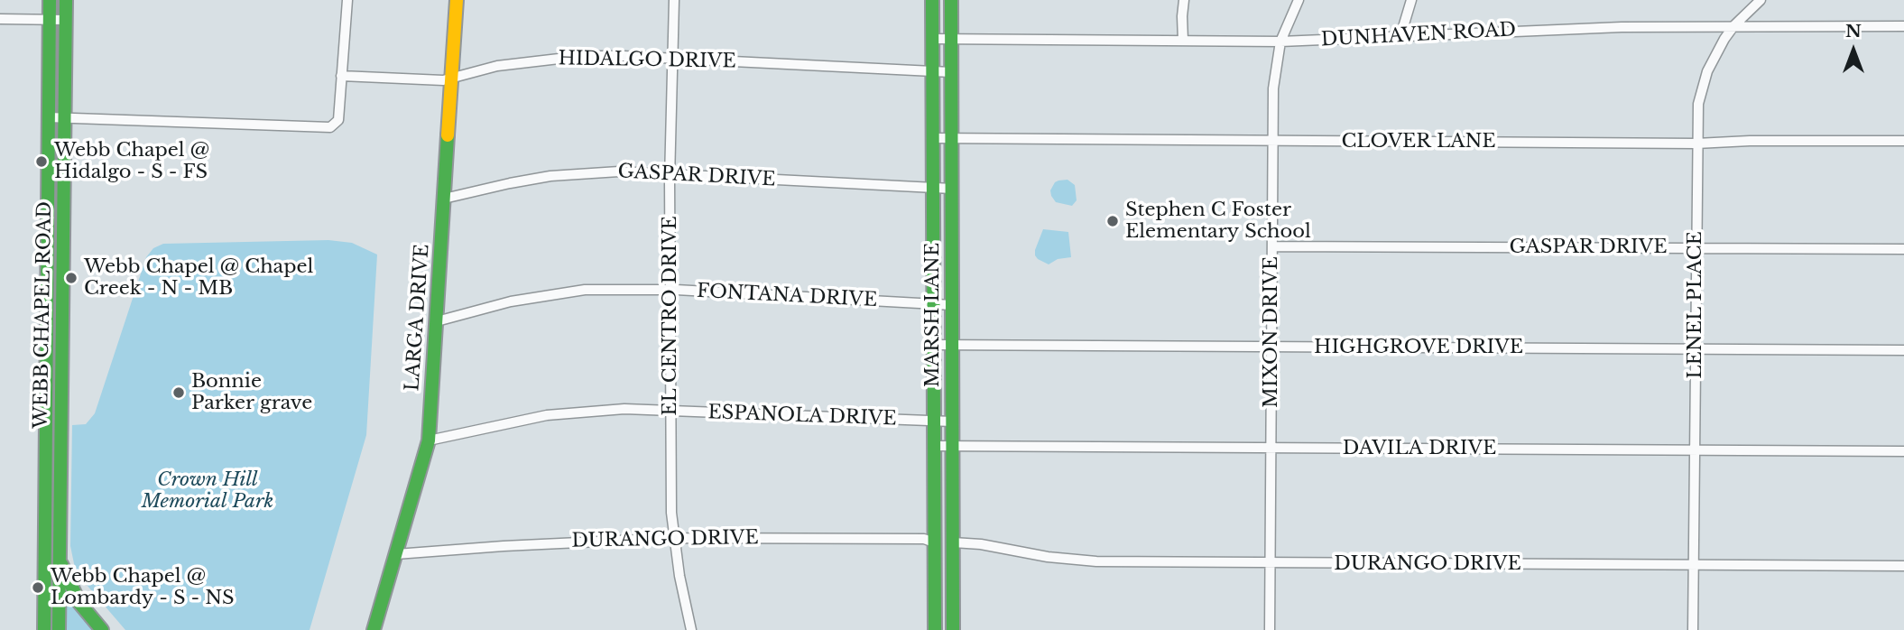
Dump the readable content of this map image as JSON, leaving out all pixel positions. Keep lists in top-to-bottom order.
{
  "streets": {
    "main road": ["WEBB CHAPEL ROAD", "MARSH LANE", "LARGA DRIVE"],
    "street": [
      "DUNHAVEN ROAD",
      "HIDALGO DRIVE",
      "CLOVER LANE",
      "GASPAR DRIVE",
      "FONTANA DRIVE",
      "LENEL PLACE",
      "EL CENTRO DRIVE",
      "MIXON DRIVE",
      "HIGHGROVE DRIVE",
      "ESPANOLA DRIVE",
      "DAVILA DRIVE",
      "DURANGO DRIVE"
    ]
  },
  "crossings": [
    ["DUNHAVEN ROAD", "LENEL PLACE"],
    ["DUNHAVEN ROAD", "MARSH LANE"],
    ["DUNHAVEN ROAD", "MIXON DRIVE"],
    ["HIDALGO DRIVE", "MARSH LANE"],
    ["HIDALGO DRIVE", "EL CENTRO DRIVE"],
    ["HIDALGO DRIVE", "LARGA DRIVE"],
    ["CLOVER LANE", "LENEL PLACE"],
    ["CLOVER LANE", "MARSH LANE"],
    ["CLOVER LANE", "MIXON DRIVE"],
    ["GASPAR DRIVE", "LENEL PLACE"],
    ["GASPAR DRIVE", "MARSH LANE"],
    ["GASPAR DRIVE", "EL CENTRO DRIVE"],
    ["GASPAR DRIVE", "LARGA DRIVE"],
    ["GASPAR DRIVE", "MIXON DRIVE"],
    ["FONTANA DRIVE", "MARSH LANE"],
    ["FONTANA DRIVE", "EL CENTRO DRIVE"],
    ["FONTANA DRIVE", "LARGA DRIVE"],
    ["LENEL PLACE", "HIGHGROVE DRIVE"],
    ["LENEL PLACE", "DAVILA DRIVE"],
    ["LENEL PLACE", "DURANGO DRIVE"],
    ["MARSH LANE", "HIGHGROVE DRIVE"],
    ["MARSH LANE", "ESPANOLA DRIVE"],
    ["MARSH LANE", "DAVILA DRIVE"],
    ["MARSH LANE", "DURANGO DRIVE"],
    ["EL CENTRO DRIVE", "ESPANOLA DRIVE"],
    ["EL CENTRO DRIVE", "DURANGO DRIVE"],
    ["LARGA DRIVE", "ESPANOLA DRIVE"],
    ["LARGA DRIVE", "DURANGO DRIVE"],
    ["MIXON DRIVE", "HIGHGROVE DRIVE"],
    ["MIXON DRIVE", "DAVILA DRIVE"],
    ["MIXON DRIVE", "DURANGO DRIVE"]
  ],
  "parks": ["Crown Hill Memorial Park"],
  "places": [
    "Webb Chapel @ Hidalgo - S - FS",
    "Stephen C Foster Elementary School",
    "Webb Chapel @ Chapel Creek - N - MB",
    "Bonnie Parker grave",
    "Webb Chapel @ Lombardy - S - NS"
  ],
  "north": "top"
}
